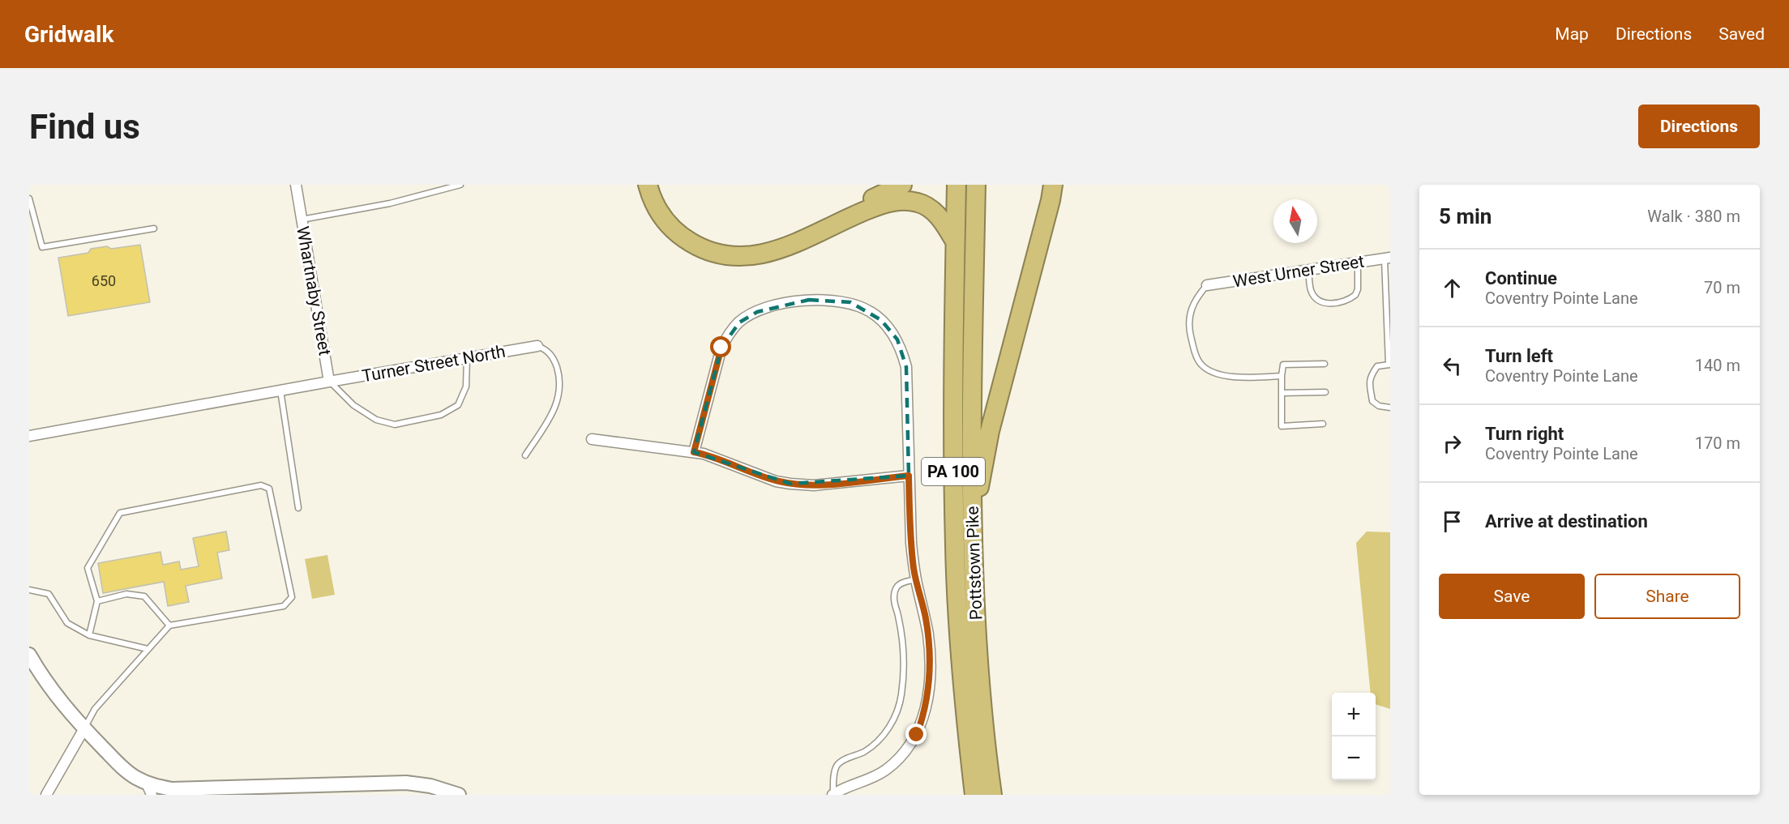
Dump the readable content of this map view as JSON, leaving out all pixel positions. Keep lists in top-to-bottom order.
{
  "streets": {
    "highway": ["PA 100", "Pottstown Pike"],
    "street": ["West Urner Street", "Whartnaby Street", "Turner Street North"]
  },
  "crossings": [
    ["Whartnaby Street", "Turner Street North"]
  ],
  "house_numbers": ["650"],
  "north": "top",
  "page": {
    "header": "Gridwalk",
    "nav": ["Map", "Directions", "Saved"],
    "buttons": [
      "Directions",
      ["Save", "Share"]
    ],
    "title": "Find us",
    "heading": ["5 min", "Walk · 380 m"],
    "list": [
      ["Continue", "Coventry Pointe Lane", "70 m"],
      ["Turn left", "Coventry Pointe Lane", "140 m"],
      ["Turn right", "Coventry Pointe Lane", "170 m"],
      "Arrive at destination"
    ],
    "map_buttons": ["+", "−"]
  }
}
